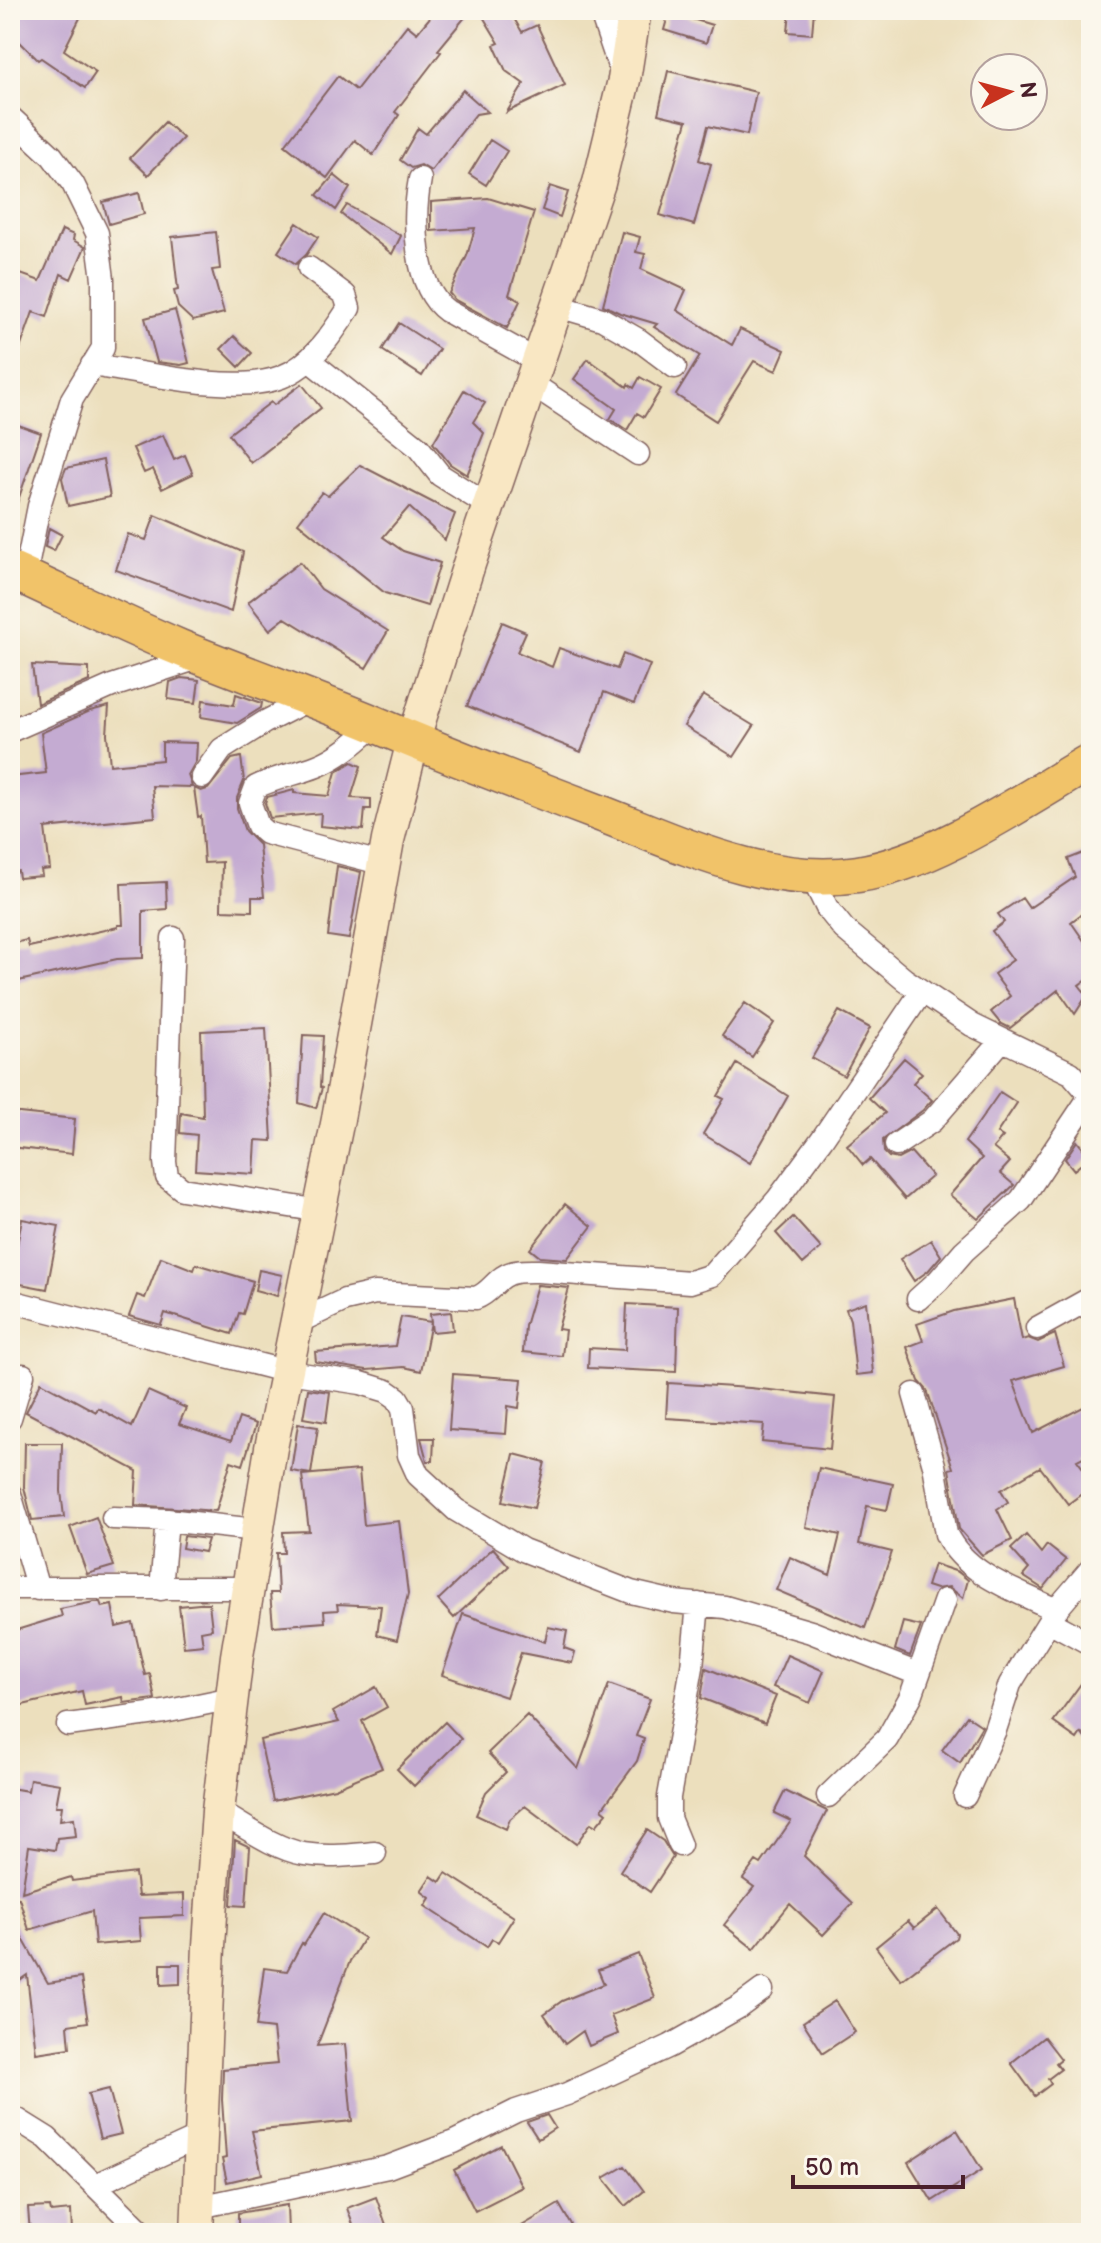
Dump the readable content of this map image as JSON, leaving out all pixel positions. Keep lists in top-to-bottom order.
{
  "scale_bar": "50 m",
  "north": "right"
}
